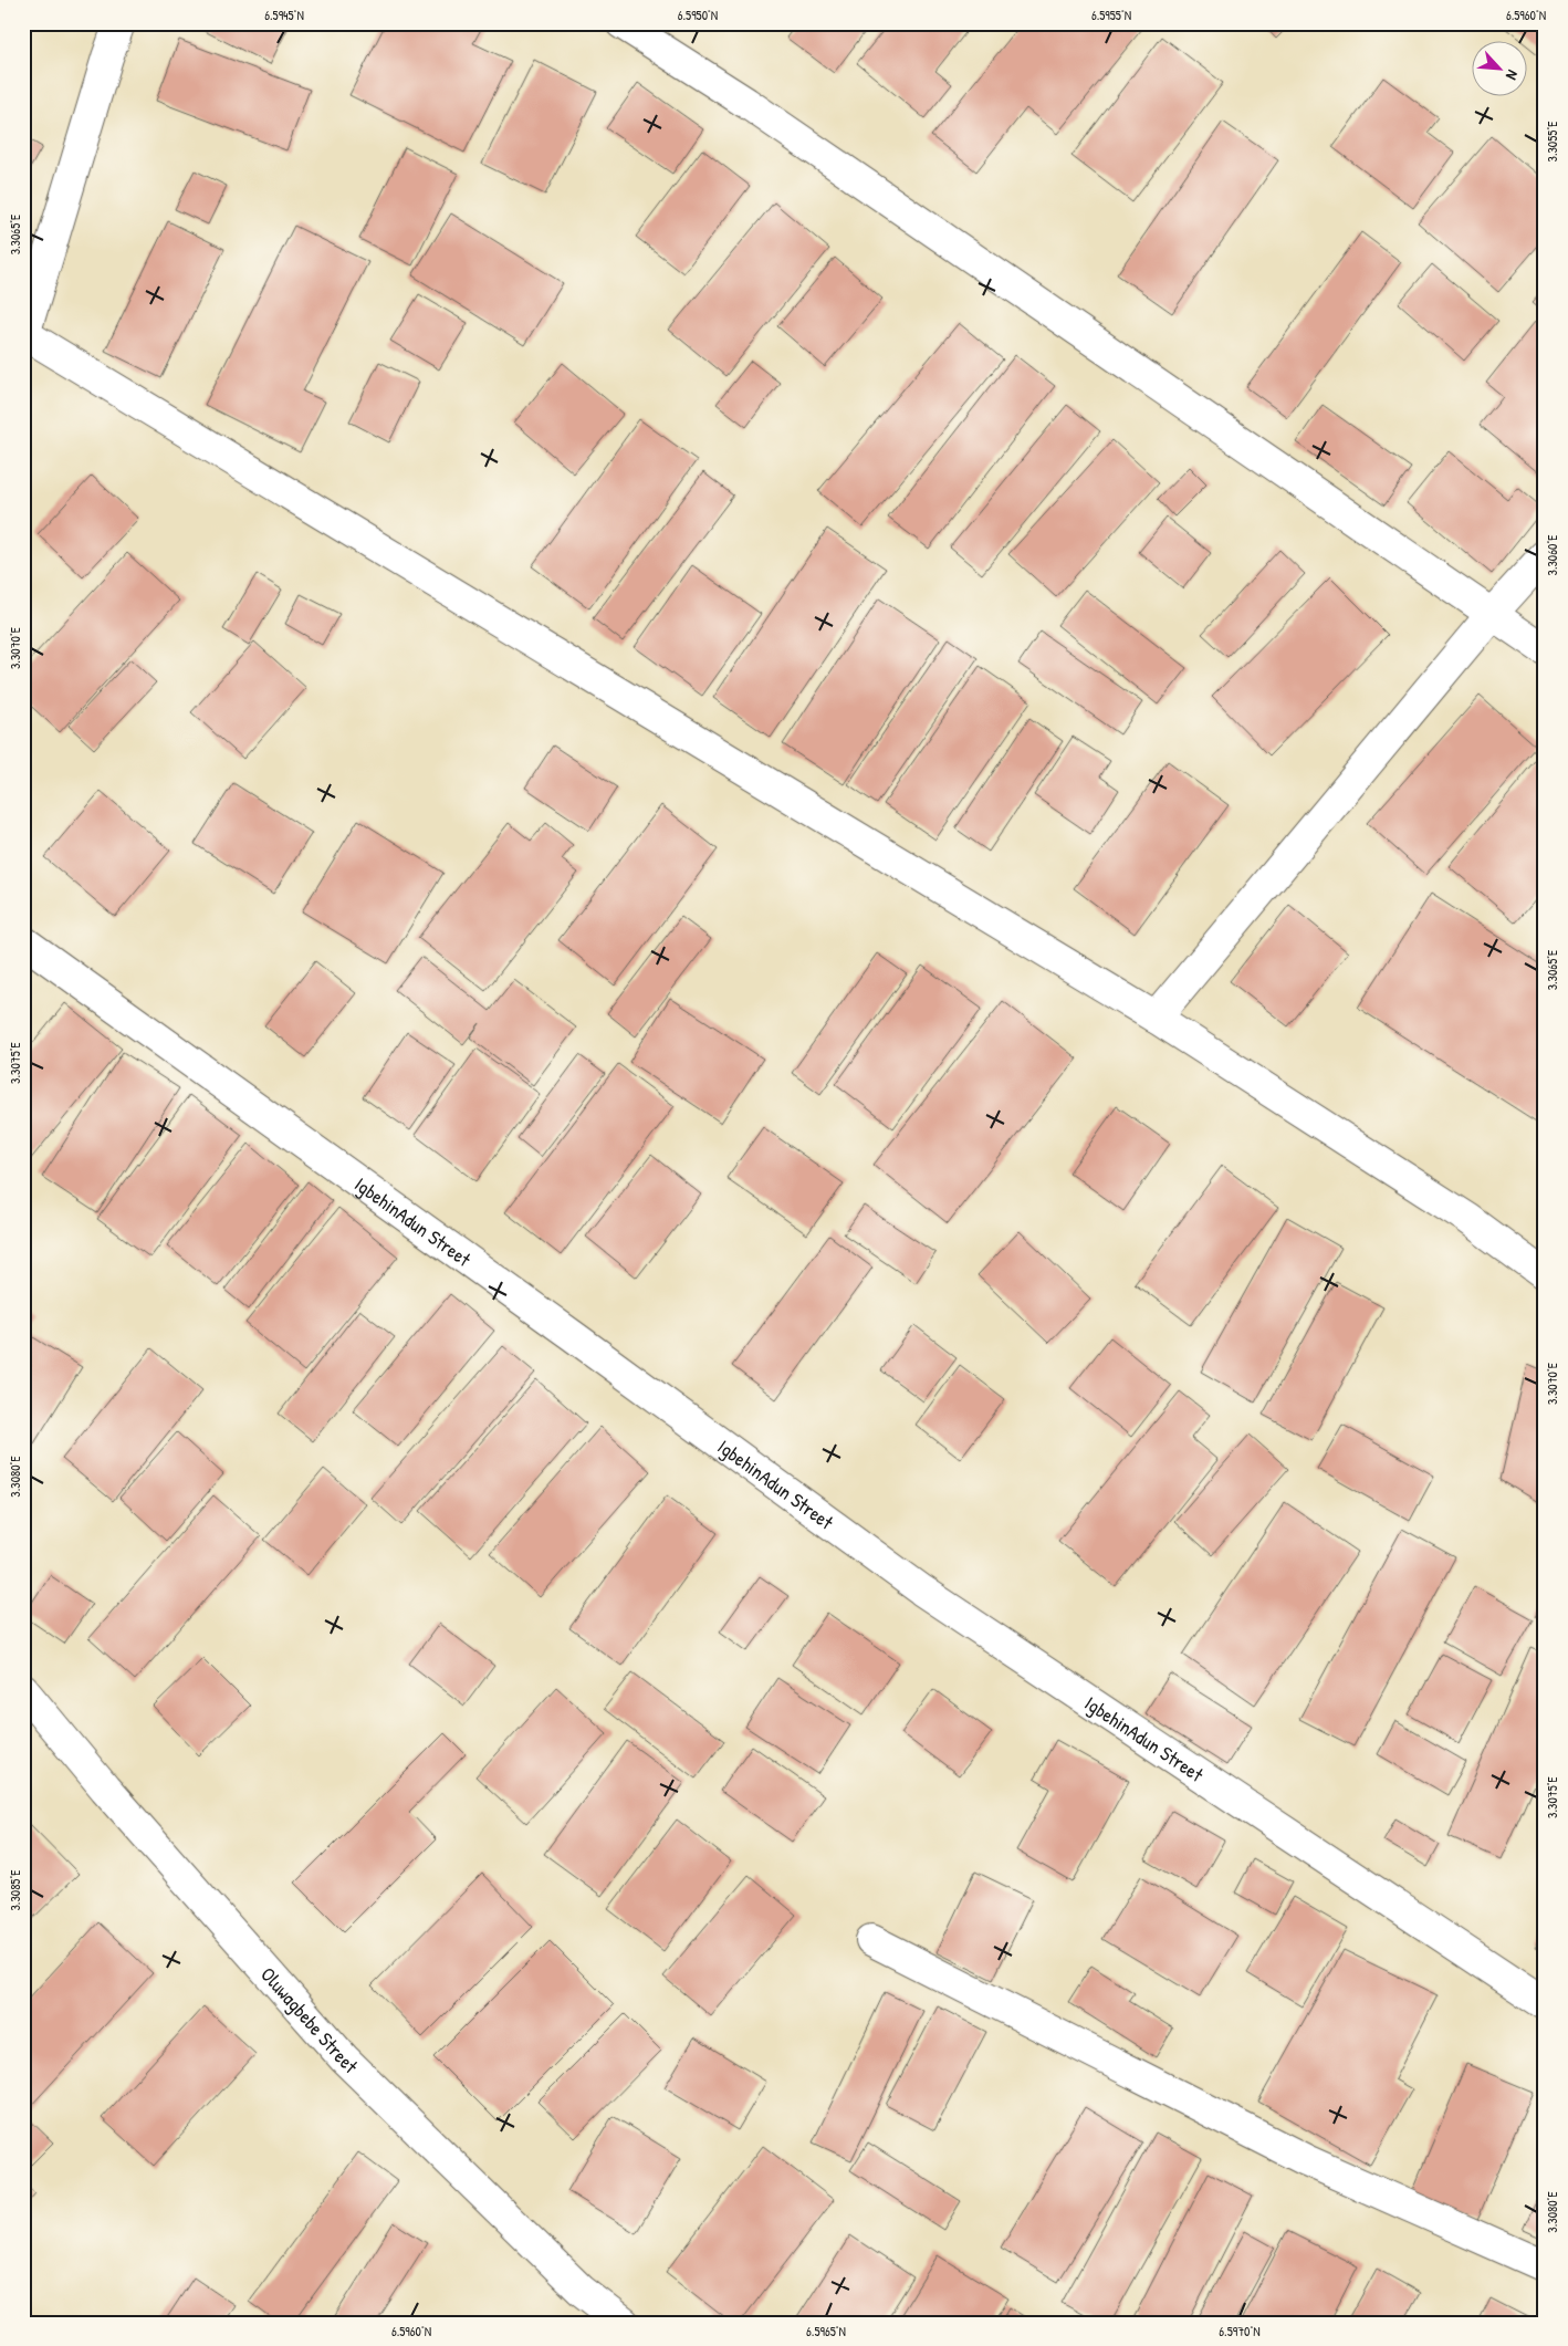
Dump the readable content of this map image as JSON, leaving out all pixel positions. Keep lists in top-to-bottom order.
{
  "streets": {
    "street": ["IgbehinAdun Street", "Oluwagbebe Street"]
  },
  "north": "bottom right",
  "coordinates": [
    "6.5945°N",
    "6.5950°N",
    "6.5955°N",
    "6.5960°N",
    "3.3055°E",
    "3.3065°E",
    "3.3060°E",
    "3.3070°E",
    "3.3075°E",
    "3.3080°E",
    "3.3085°E",
    "6.5965°N",
    "6.5970°N"
  ]
}
